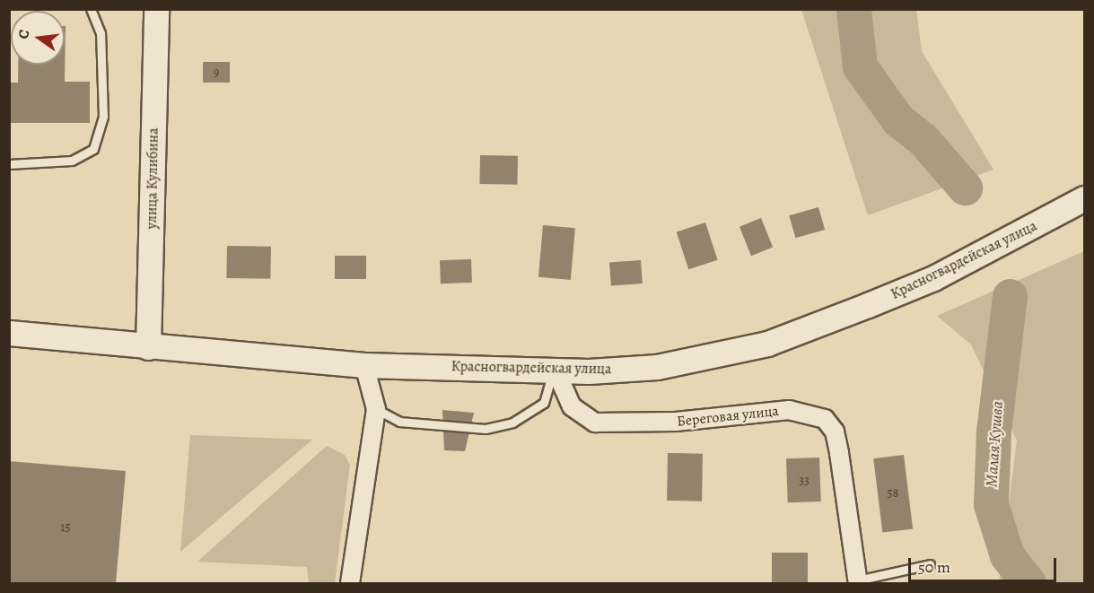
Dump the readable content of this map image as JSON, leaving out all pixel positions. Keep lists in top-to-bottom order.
{
  "streets": {
    "main road": ["улица Кулибина", "Красногвардейская улица"],
    "street": ["Береговая улица"]
  },
  "crossings": [
    ["улица Кулибина", "Красногвардейская улица"],
    ["Красногвардейская улица", "Береговая улица"]
  ],
  "water": ["Малая Кушва"],
  "house_numbers": [
    "9",
    "33",
    "58",
    "15"
  ],
  "scale_bar": "50 m",
  "north": "left"
}
